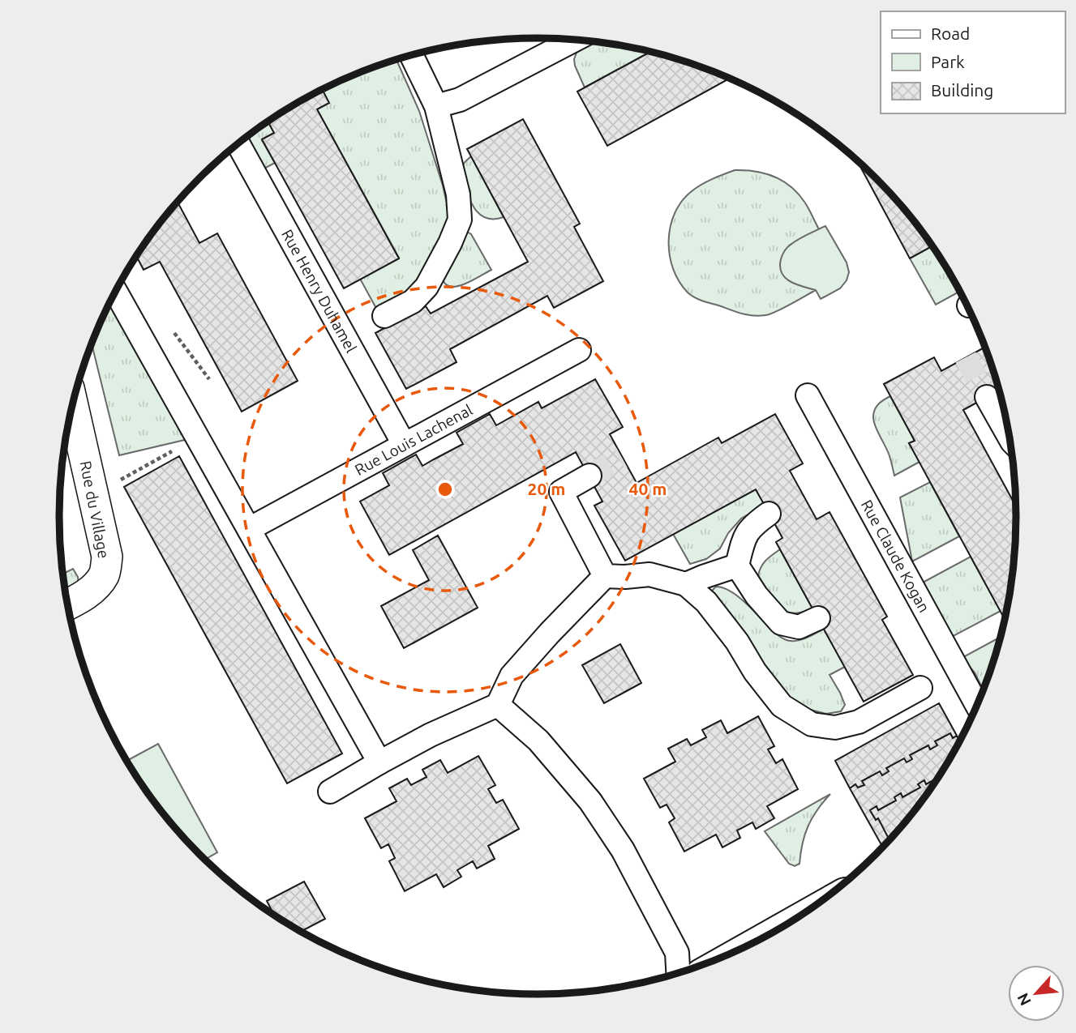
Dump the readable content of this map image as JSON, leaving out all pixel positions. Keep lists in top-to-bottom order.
{
  "streets": {
    "street": [
      "Rue Henry Duhamel",
      "Rue Louis Lachenal",
      "Rue du Village",
      "Rue Claude Kogan"
    ]
  },
  "crossings": [
    ["Rue Henry Duhamel", "Rue Louis Lachenal"]
  ],
  "legend": ["Road", "Park", "Building"],
  "north": "bottom left",
  "rings": ["20 m", "40 m"]
}
